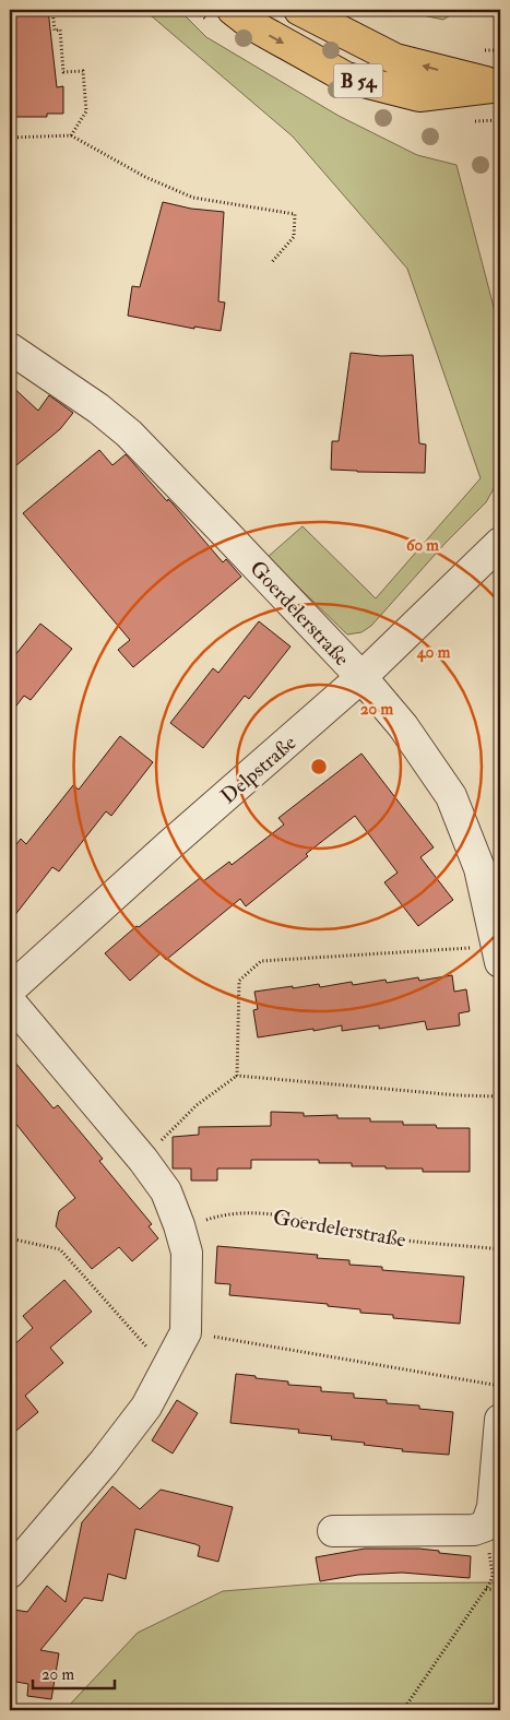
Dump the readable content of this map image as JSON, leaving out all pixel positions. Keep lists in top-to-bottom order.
{
  "streets": {
    "main road": ["B 54"],
    "street": ["Goerdelerstraße", "Delpstraße"]
  },
  "crossings": [
    ["Goerdelerstraße", "Delpstraße"]
  ],
  "scale_bar": "20 m",
  "rings": ["60 m", "40 m", "20 m"]
}
